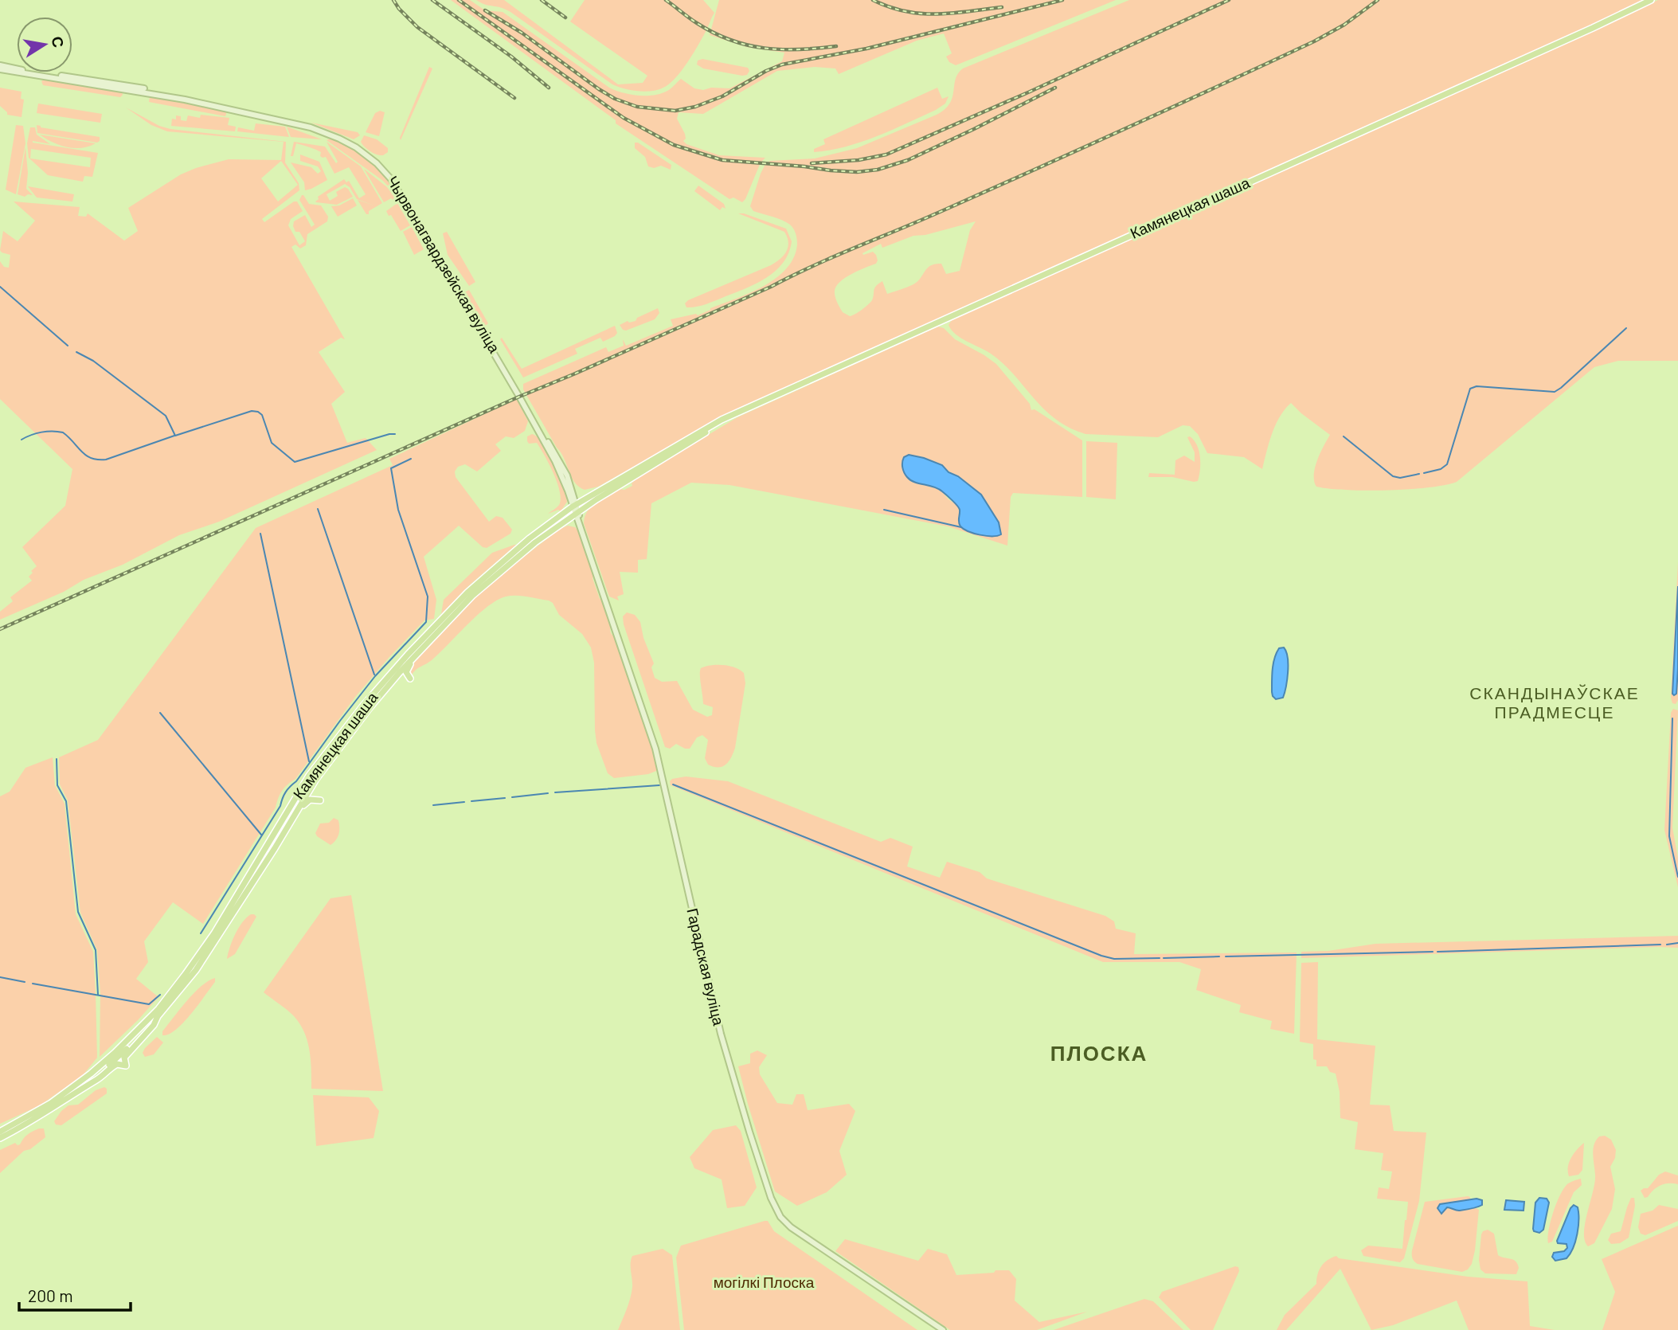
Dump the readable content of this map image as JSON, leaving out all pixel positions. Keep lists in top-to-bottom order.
{
  "streets": {
    "main road": ["Камянецкая шаша", "Чырвонагвардзейская вуліца", "Гарадская вуліца"]
  },
  "crossings": [
    ["Камянецкая шаша", "Чырвонагвардзейская вуліца"],
    ["Камянецкая шаша", "Гарадская вуліца"],
    ["Чырвонагвардзейская вуліца", "Гарадская вуліца"]
  ],
  "districts": ["СКАНДЫНАЎСКАЕ ПРАДМЕСЦЕ", "ПЛОСКА"],
  "parks": ["могілкі Плоска"],
  "scale_bar": "200 m",
  "north": "right"
}
